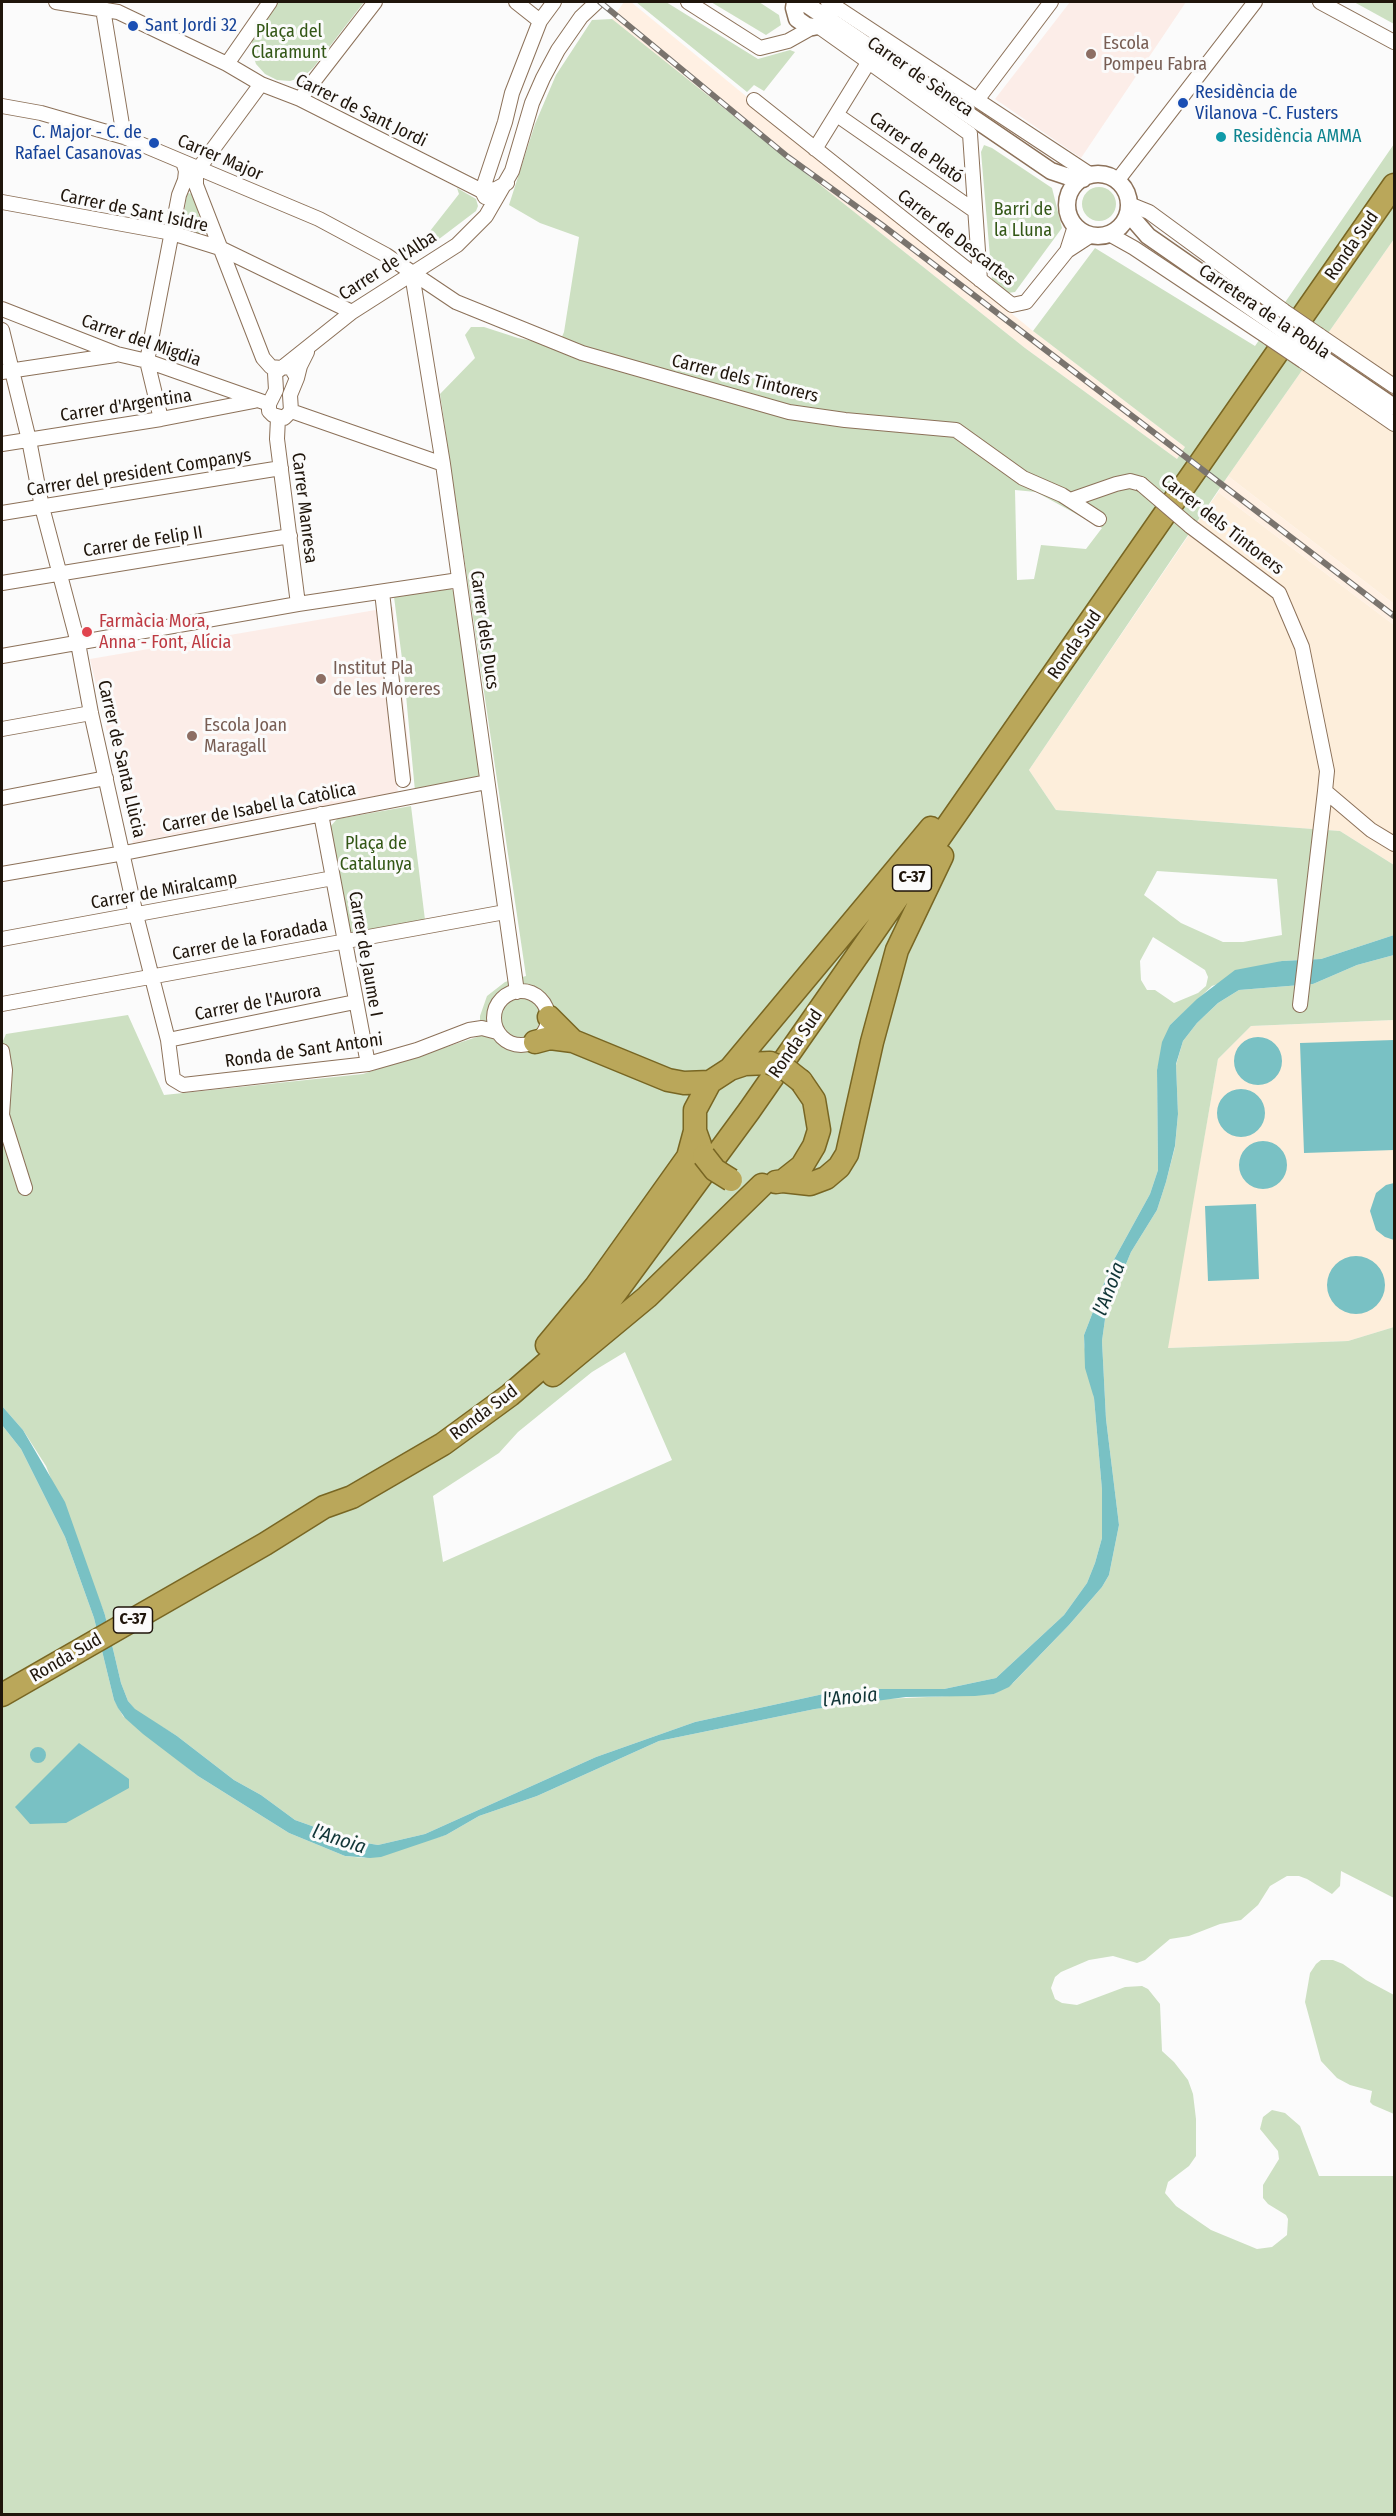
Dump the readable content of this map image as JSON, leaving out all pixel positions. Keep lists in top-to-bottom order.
{
  "streets": {
    "highway": ["Ronda Sud", "C-37"],
    "street": [
      "Carrer de Sèneca",
      "Carrer de Sant Jordi",
      "Carrer de Plató",
      "Carrer Major",
      "Carrer de Sant Isidre",
      "Carrer de Descartes",
      "Carrer de l'Alba",
      "Carretera de la Pobla",
      "Carrer del Migdia",
      "Carrer dels Tintorers",
      "Carrer d'Argentina",
      "Carrer del president Companys",
      "Carrer Manresa",
      "Carrer de Felip II",
      "Carrer dels Ducs",
      "Carrer de Santa Llùcia",
      "Carrer de Isabel la Catòlica",
      "Carrer de Miralcamp",
      "Carrer de la Foradada",
      "Carrer de Jaume I",
      "Carrer de l'Aurora",
      "Ronda de Sant Antoni"
    ]
  },
  "crossings": [
    ["Carrer de Sèneca", "Carrer de Plató"],
    ["Carrer de Sèneca", "Carrer de Descartes"],
    ["Carrer Major", "Carrer de l'Alba"],
    ["Carrer Major", "Carrer dels Tintorers"],
    ["Carrer Major", "Carrer dels Ducs"],
    ["Carrer de Sant Isidre", "Carrer de l'Alba"],
    ["Carrer de Descartes", "Carretera de la Pobla"],
    ["Carrer de l'Alba", "Carrer dels Tintorers"],
    ["Carrer de l'Alba", "Carrer dels Ducs"],
    ["Carrer del Migdia", "Carrer d'Argentina"],
    ["Carrer dels Tintorers", "Carrer dels Ducs"],
    ["Carrer d'Argentina", "Carrer de Santa Llùcia"],
    ["Carrer del president Companys", "Carrer Manresa"],
    ["Carrer del president Companys", "Carrer de Santa Llùcia"],
    ["Carrer Manresa", "Carrer de Felip II"],
    ["Carrer de Felip II", "Carrer de Santa Llùcia"],
    ["Carrer dels Ducs", "Carrer de Isabel la Catòlica"],
    ["Carrer dels Ducs", "Carrer de la Foradada"],
    ["Carrer dels Ducs", "Ronda de Sant Antoni"],
    ["Carrer de Santa Llùcia", "Carrer de Isabel la Catòlica"],
    ["Carrer de Santa Llùcia", "Carrer de Miralcamp"],
    ["Carrer de Santa Llùcia", "Carrer de la Foradada"],
    ["Carrer de Santa Llùcia", "Carrer de l'Aurora"],
    ["Carrer de Santa Llùcia", "Ronda de Sant Antoni"],
    ["Carrer de Isabel la Catòlica", "Carrer de Jaume I"],
    ["Carrer de Miralcamp", "Carrer de Jaume I"],
    ["Carrer de la Foradada", "Carrer de Jaume I"],
    ["Carrer de Jaume I", "Carrer de l'Aurora"],
    ["Carrer de Jaume I", "Ronda de Sant Antoni"]
  ],
  "water": ["l'Anoia"],
  "parks": ["Plaça del Claramunt", "Barri de la Lluna", "Plaça de Catalunya"],
  "places": [
    "Sant Jordi 32",
    "Escola Pompeu Fabra",
    "Residència de Vilanova -C. Fusters",
    "Residència AMMA",
    "C. Major - C. de Rafael Casanovas",
    "Farmàcia Mora, Anna - Font, Alícia",
    "Institut Pla de les Moreres",
    "Escola Joan Maragall"
  ]
}
